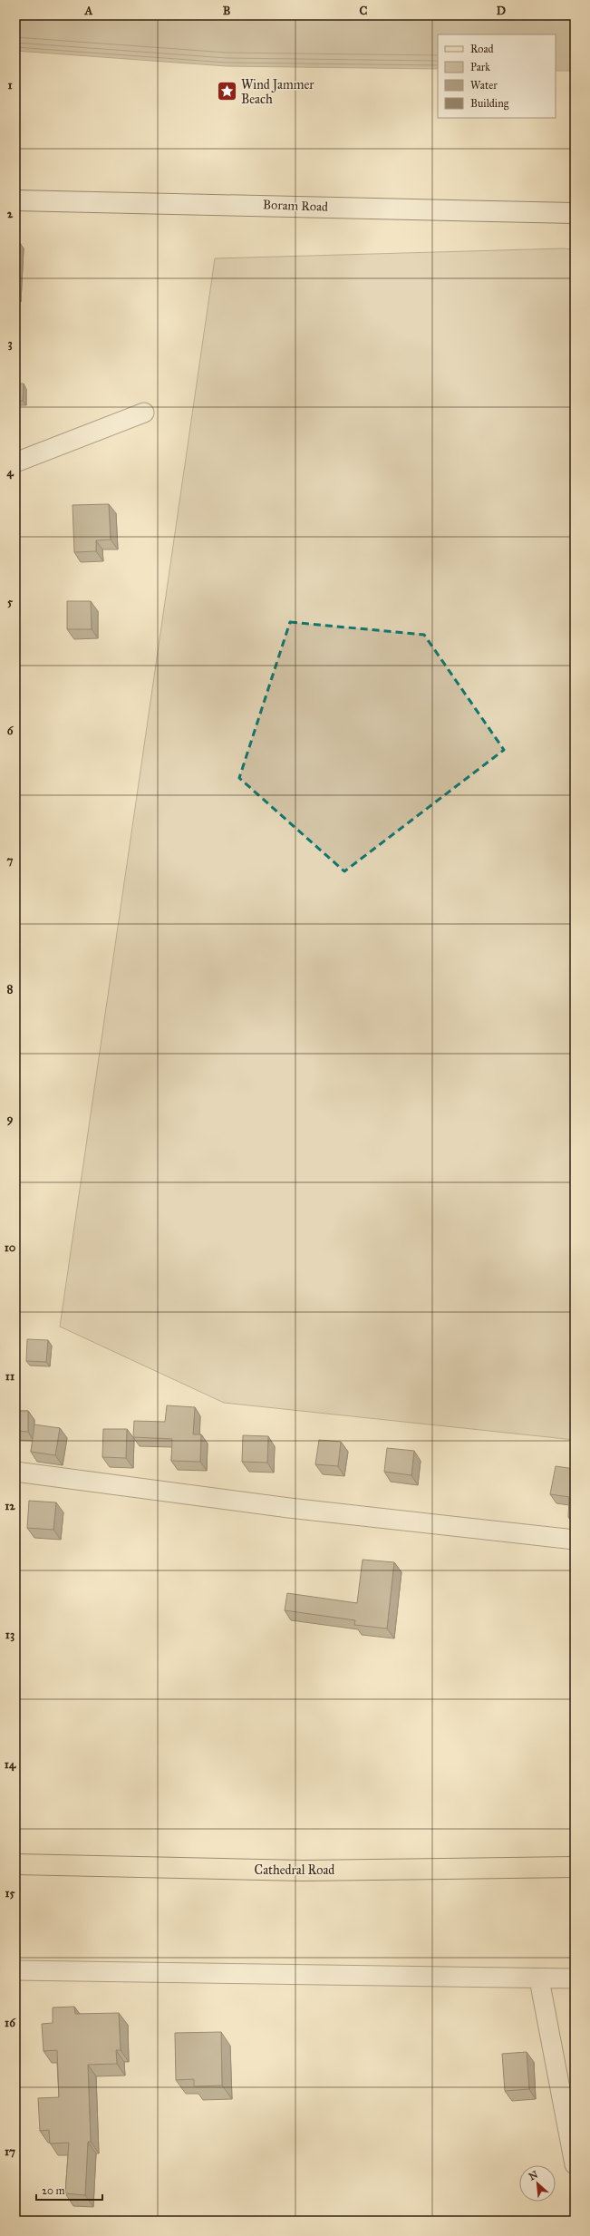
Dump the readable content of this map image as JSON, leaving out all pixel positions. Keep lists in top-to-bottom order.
{
  "streets": {
    "main road": ["Cathedral Road"],
    "street": ["Boram Road"]
  },
  "places": {
    "place": ["Wind Jammer Beach"]
  },
  "legend": [
    "Road",
    "Park",
    "Water",
    "Building"
  ],
  "scale_bar": "20 m",
  "north": "top left",
  "grid": {
    "columns": [
      "A",
      "B",
      "C",
      "D"
    ],
    "rows": [
      "1",
      "2",
      "3",
      "4",
      "5",
      "6",
      "7",
      "8",
      "9",
      "10",
      "11",
      "12",
      "13",
      "14",
      "15",
      "16",
      "17"
    ]
  }
}
